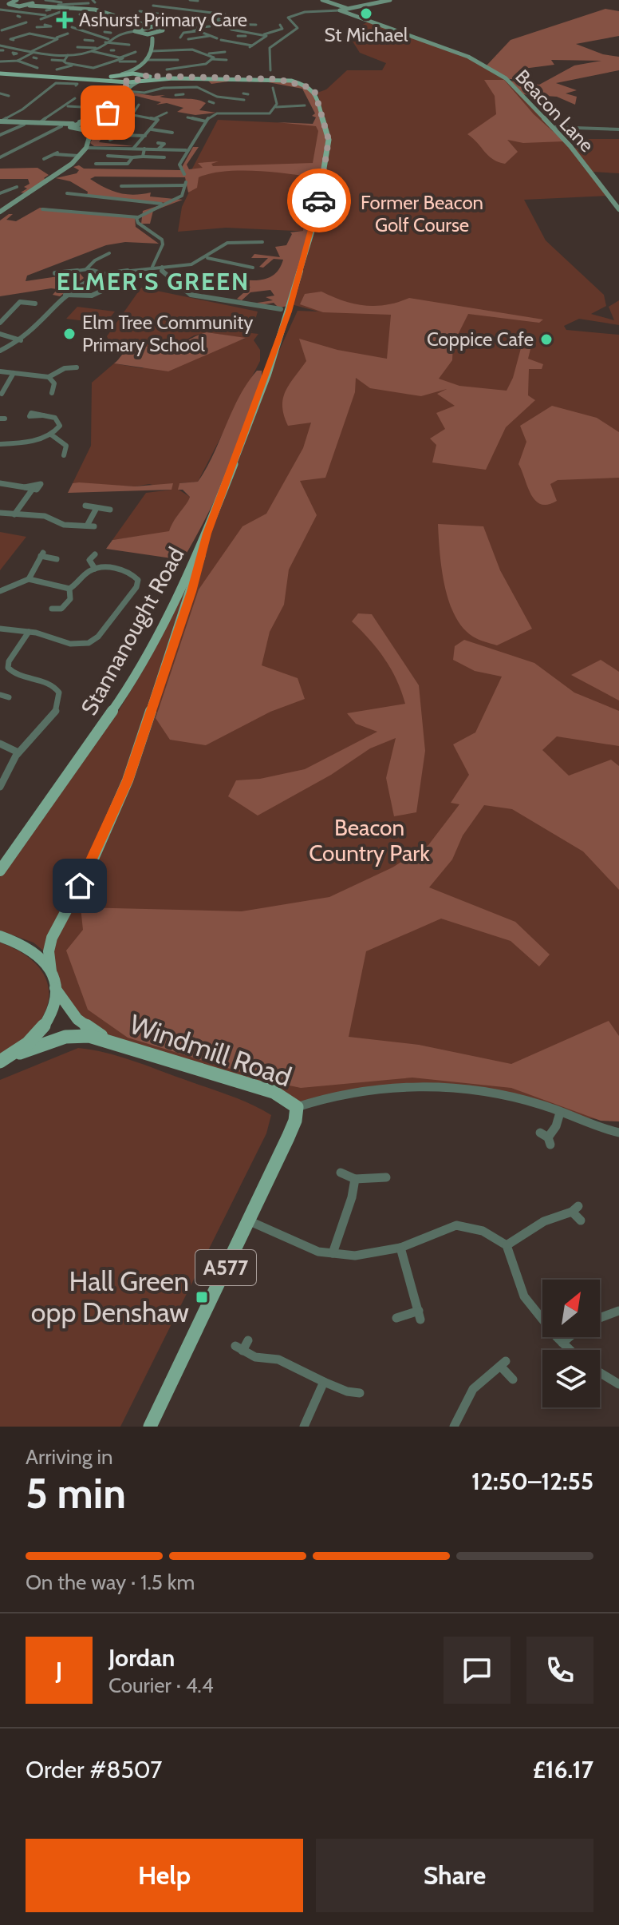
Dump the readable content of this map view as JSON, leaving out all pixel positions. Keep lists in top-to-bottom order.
{
  "streets": {
    "main road": ["Stannanought Road", "Windmill Road", "A577"],
    "street": ["Beacon Lane"]
  },
  "crossings": [
    ["Stannanought Road", "Windmill Road"],
    ["Windmill Road", "A577"]
  ],
  "districts": ["ELMER'S GREEN"],
  "parks": ["Former Beacon Golf Course", "Beacon Country Park"],
  "places": {
    "other": ["St Michael", "Elm Tree Community Primary School", "Coppice Cafe"],
    "health": ["Ashurst Primary Care"],
    "transit": ["Hall Green opp Denshaw"]
  },
  "north": "top right",
  "page": {
    "heading": ["5 min", "Arriving in", "12:50–12:55"],
    "panel": [
      "Jordan",
      "Courier · 4.4",
      "Order #8507",
      "£16.17"
    ],
    "bar": "On the way · 1.5 km",
    "round": "J",
    "buttons": ["Help", "Share"]
  }
}
